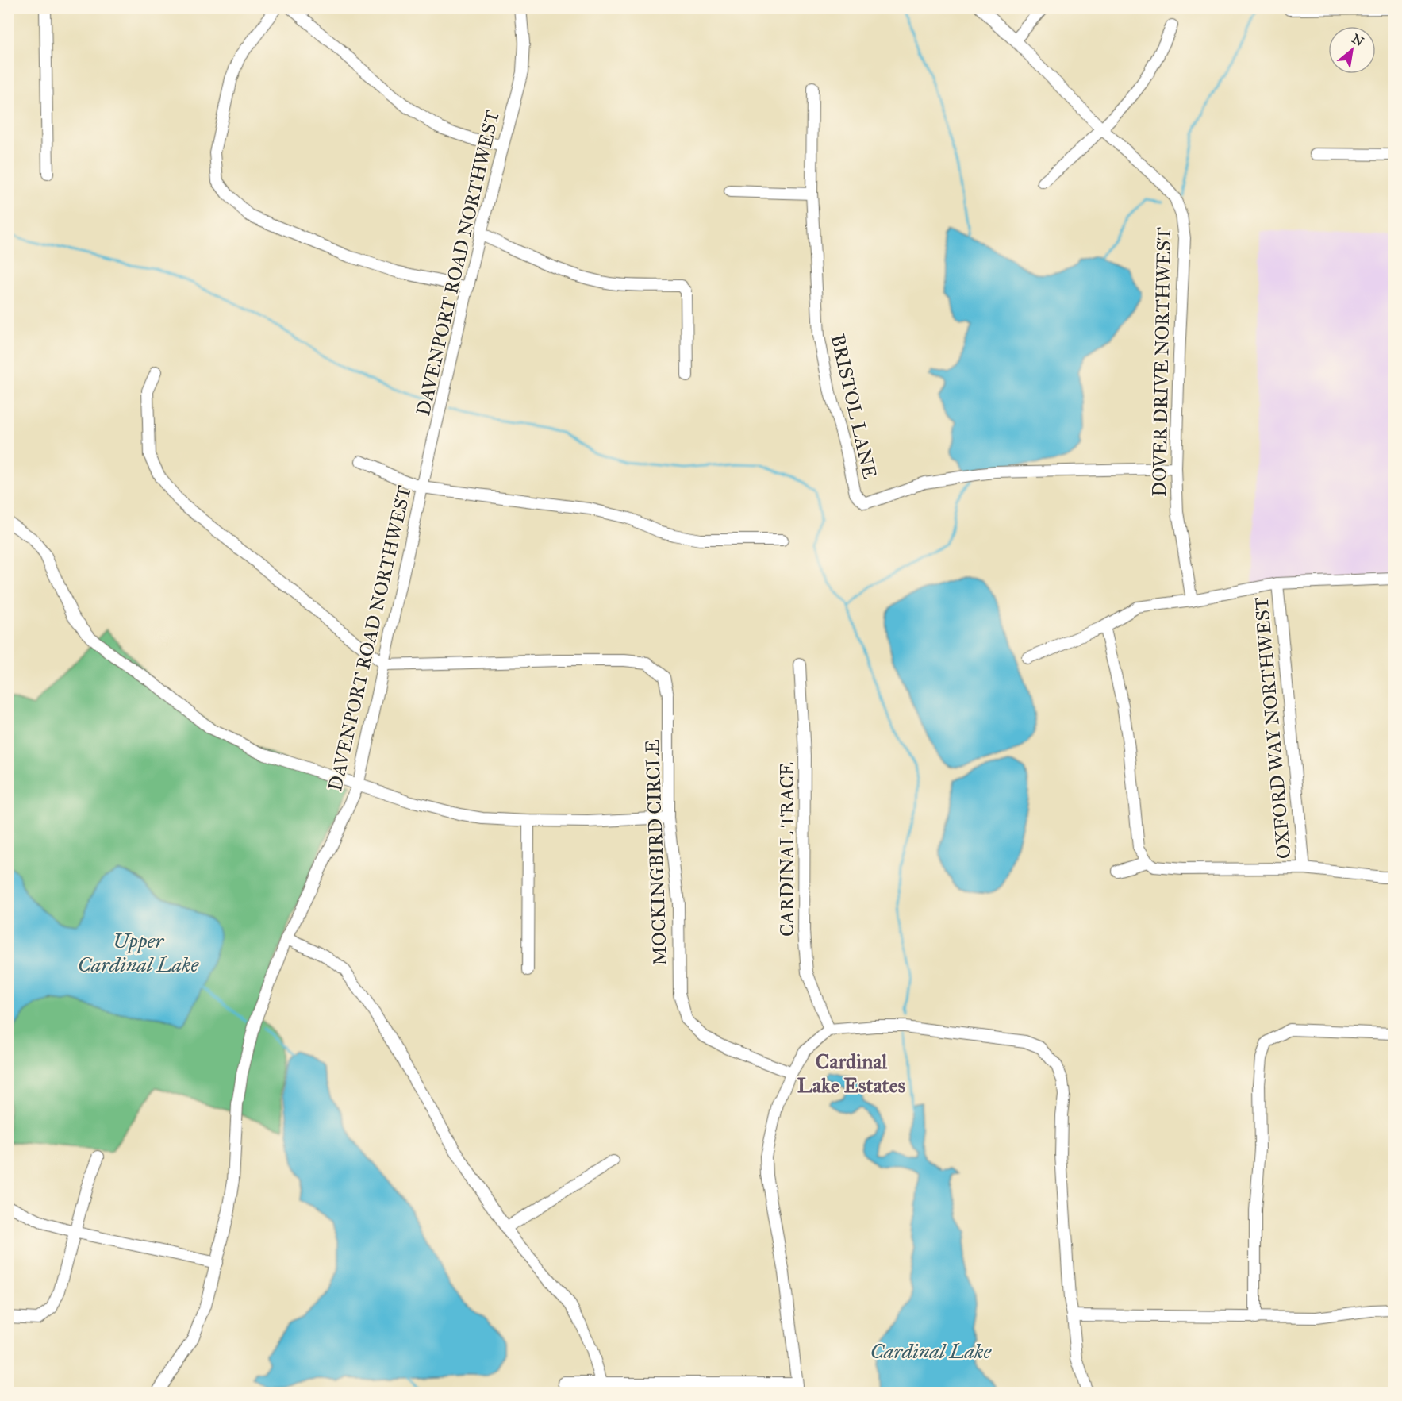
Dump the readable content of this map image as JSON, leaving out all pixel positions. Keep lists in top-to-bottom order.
{
  "streets": {
    "street": [
      "DAVENPORT ROAD NORTHWEST",
      "DOVER DRIVE NORTHWEST",
      "BRISTOL LANE",
      "OXFORD WAY NORTHWEST",
      "CARDINAL TRACE",
      "MOCKINGBIRD CIRCLE"
    ]
  },
  "crossings": [
    ["DAVENPORT ROAD NORTHWEST", "MOCKINGBIRD CIRCLE"],
    ["DOVER DRIVE NORTHWEST", "BRISTOL LANE"]
  ],
  "districts": ["Cardinal Lake Estates"],
  "water": ["Upper Cardinal Lake", "Cardinal Lake"],
  "north": "top right"
}
